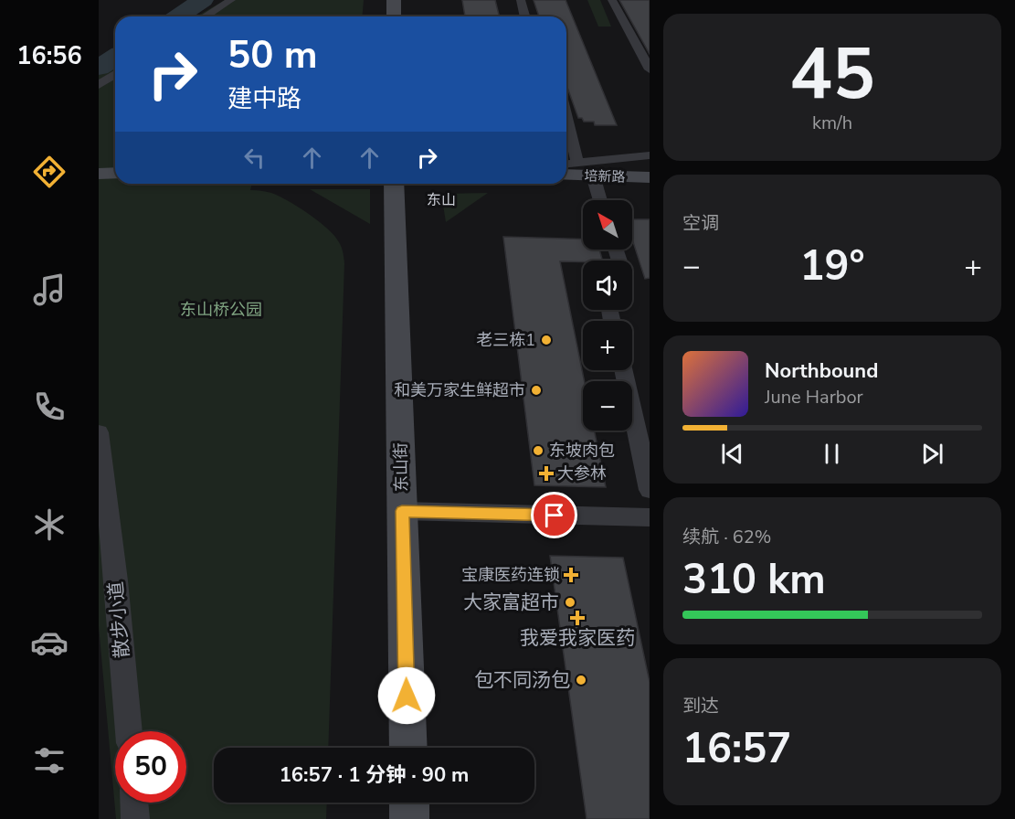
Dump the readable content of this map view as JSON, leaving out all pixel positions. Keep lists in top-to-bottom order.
{
  "streets": {
    "main road": ["培新路", "东山街"],
    "street": ["散步小道"]
  },
  "districts": ["东山"],
  "parks": ["东山桥公园"],
  "places": {
    "other": [
      "老三栋1",
      "和美万家生鲜超市",
      "东坡肉包",
      "大家富超市",
      "包不同汤包"
    ],
    "health": ["大参林", "宝康医药连锁", "我爱我家医药"]
  },
  "north": "top left",
  "page": {
    "tabs": "16:56",
    "tile": [
      ["45", "km/h"],
      "空调",
      ["续航 · 62%", "310 km"],
      ["到达", "16:57"]
    ],
    "turn": ["50 m", "建中路"],
    "map_buttons": ["+", "−"],
    "heat": ["−", "19°", "+"],
    "song": ["Northbound", "June Harbor"],
    "limit": "50",
    "trip": "16:57 · 1 分钟 · 90 m"
  }
}
